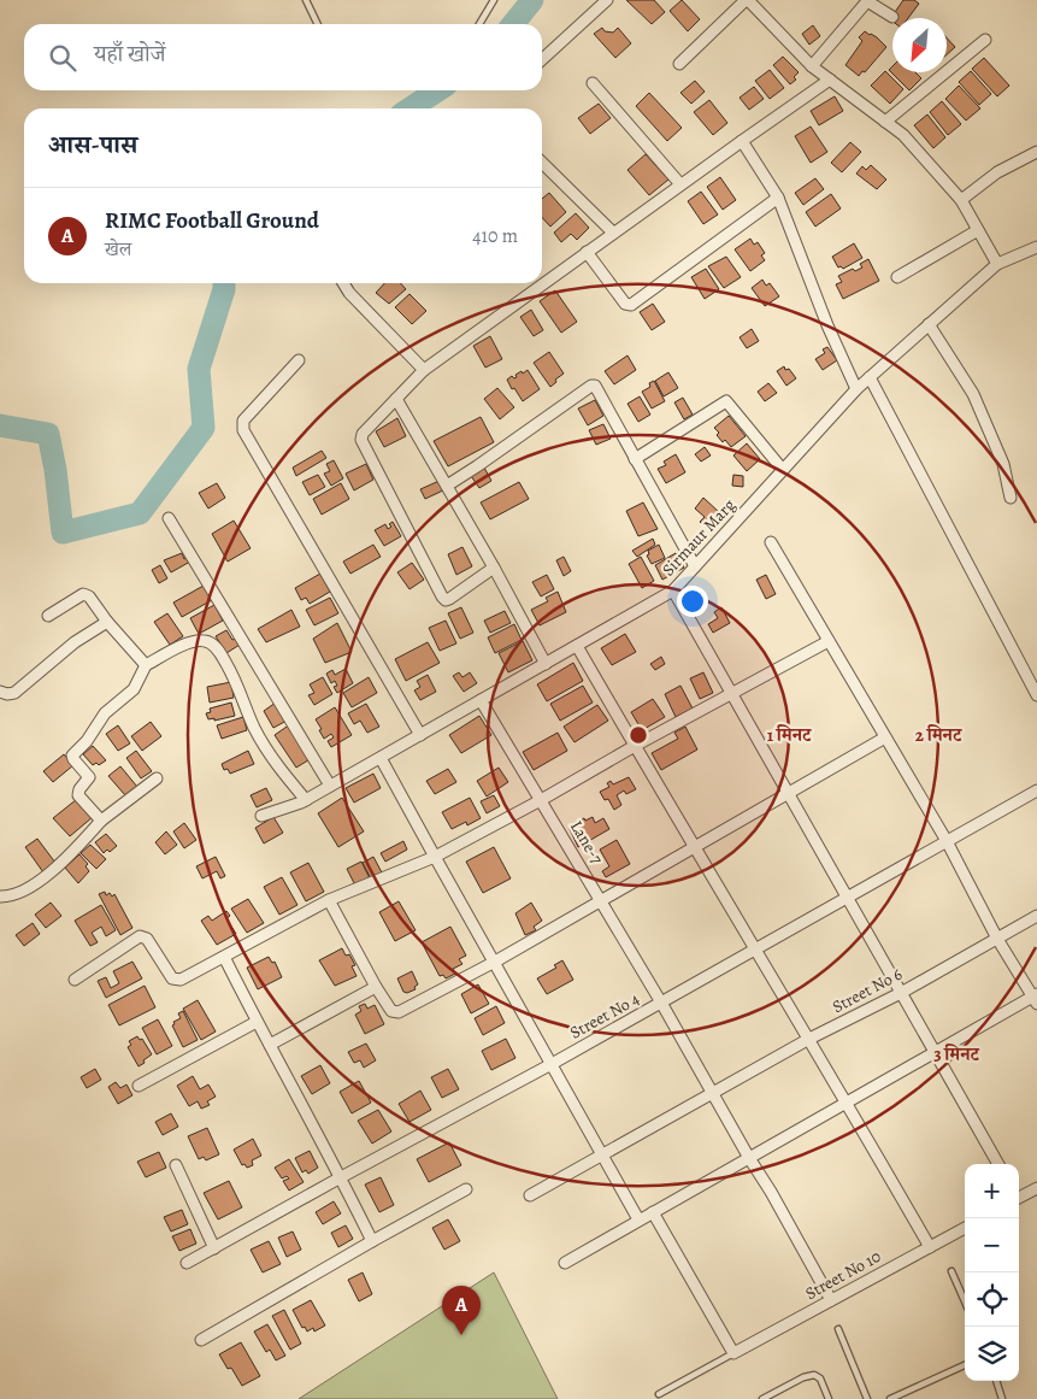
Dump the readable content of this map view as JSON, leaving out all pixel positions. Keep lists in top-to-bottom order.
{
  "streets": {
    "street": [
      "Sirmaur Marg",
      "Lane-7",
      "Street No 6",
      "Street No 4",
      "Street No 10"
    ]
  },
  "crossings": [
    ["Sirmaur Marg", "Lane-7"],
    ["Lane-7", "Street No 6"],
    ["Lane-7", "Street No 4"],
    ["Lane-7", "Street No 10"]
  ],
  "north": "bottom left",
  "page": {
    "search": "यहाँ खोजें",
    "heading": "आस-पास",
    "list": [
      {
        "mark": "A",
        "name": "RIMC Football Ground",
        "note": "खेल",
        "value": "410 m"
      }
    ],
    "map_buttons": ["+", "−"],
    "pins": "A"
  },
  "rings": ["1 मिनट", "2 मिनट", "3 मिनट"]
}
